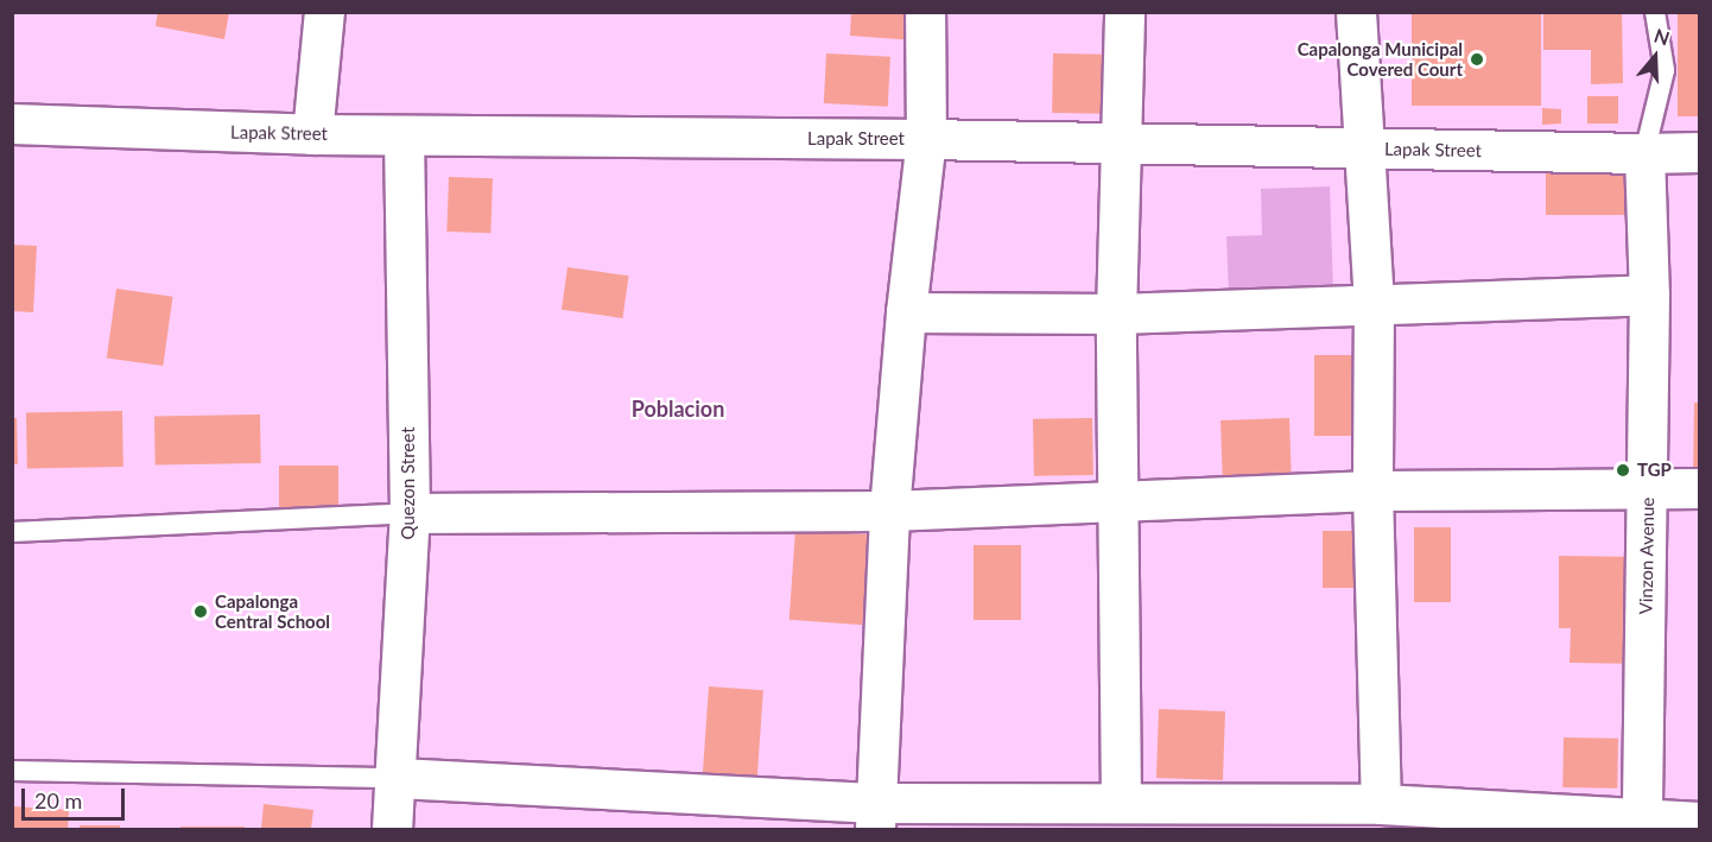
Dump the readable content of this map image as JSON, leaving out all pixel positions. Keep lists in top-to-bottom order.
{
  "streets": {
    "street": ["Lapak Street", "Quezon Street", "Vinzon Avenue"]
  },
  "crossings": [
    ["Lapak Street", "Quezon Street"],
    ["Lapak Street", "Vinzon Avenue"]
  ],
  "districts": ["Poblacion"],
  "places": ["Capalonga Municipal Covered Court", "TGP", "Capalonga Central School"],
  "scale_bar": "20 m",
  "north": "top"
}
